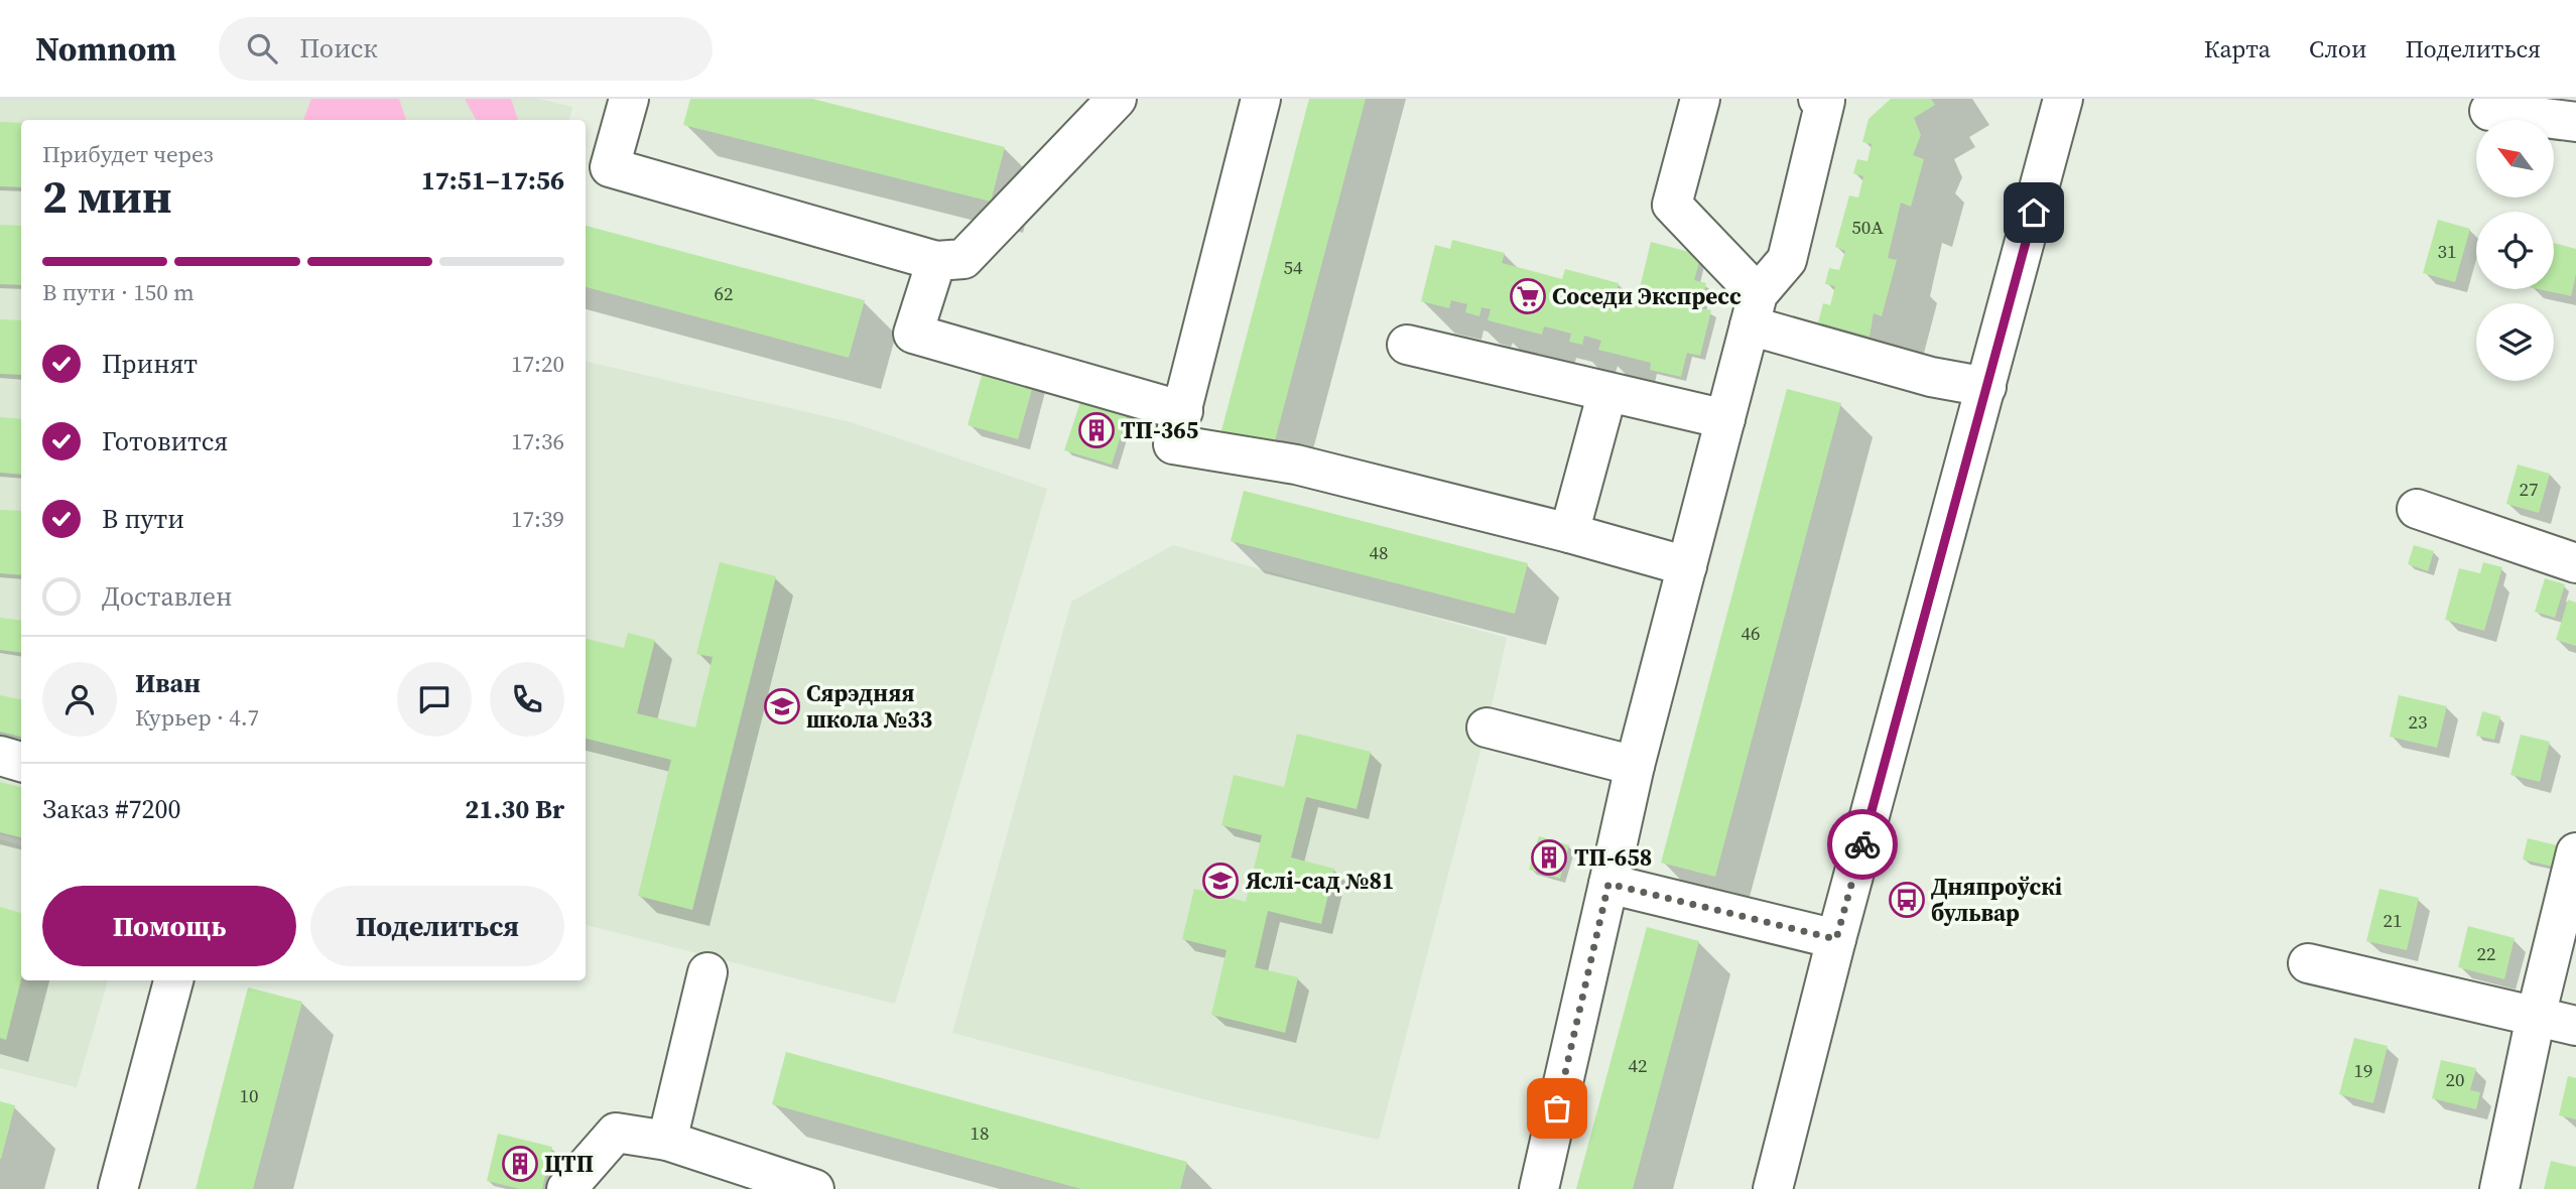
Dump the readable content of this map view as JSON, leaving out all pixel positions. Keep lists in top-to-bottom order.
{
  "places": {
    "supermarket": ["Соседи Экспресс"],
    "building": ["ТП-365", "ТП-658", "ЦТП"],
    "school or university": ["Сярэдняя школа №33", "Яслі-сад №81"],
    "bus stop": ["Дняпроўскі бульвар"]
  },
  "house_numbers": [
    "50А",
    "31",
    "54",
    "62",
    "27",
    "48",
    "46",
    "23",
    "21",
    "22",
    "42",
    "19",
    "20",
    "10",
    "18"
  ],
  "north": "top left",
  "page": {
    "header": "Nomnom",
    "search": "Поиск",
    "nav": ["Карта", "Слои", "Поделиться"],
    "heading": ["2 мин", "Прибудет через", "17:51–17:56"],
    "panel": [
      "Иван",
      "Курьер · 4.7",
      "Заказ #7200",
      "21.30 Br"
    ],
    "bar": "В пути · 150 m",
    "list": [
      ["Принят", "17:20"],
      ["Готовится", "17:36"],
      ["В пути", "17:39"],
      "Доставлен"
    ],
    "buttons": ["Помощь", "Поделиться"]
  }
}
